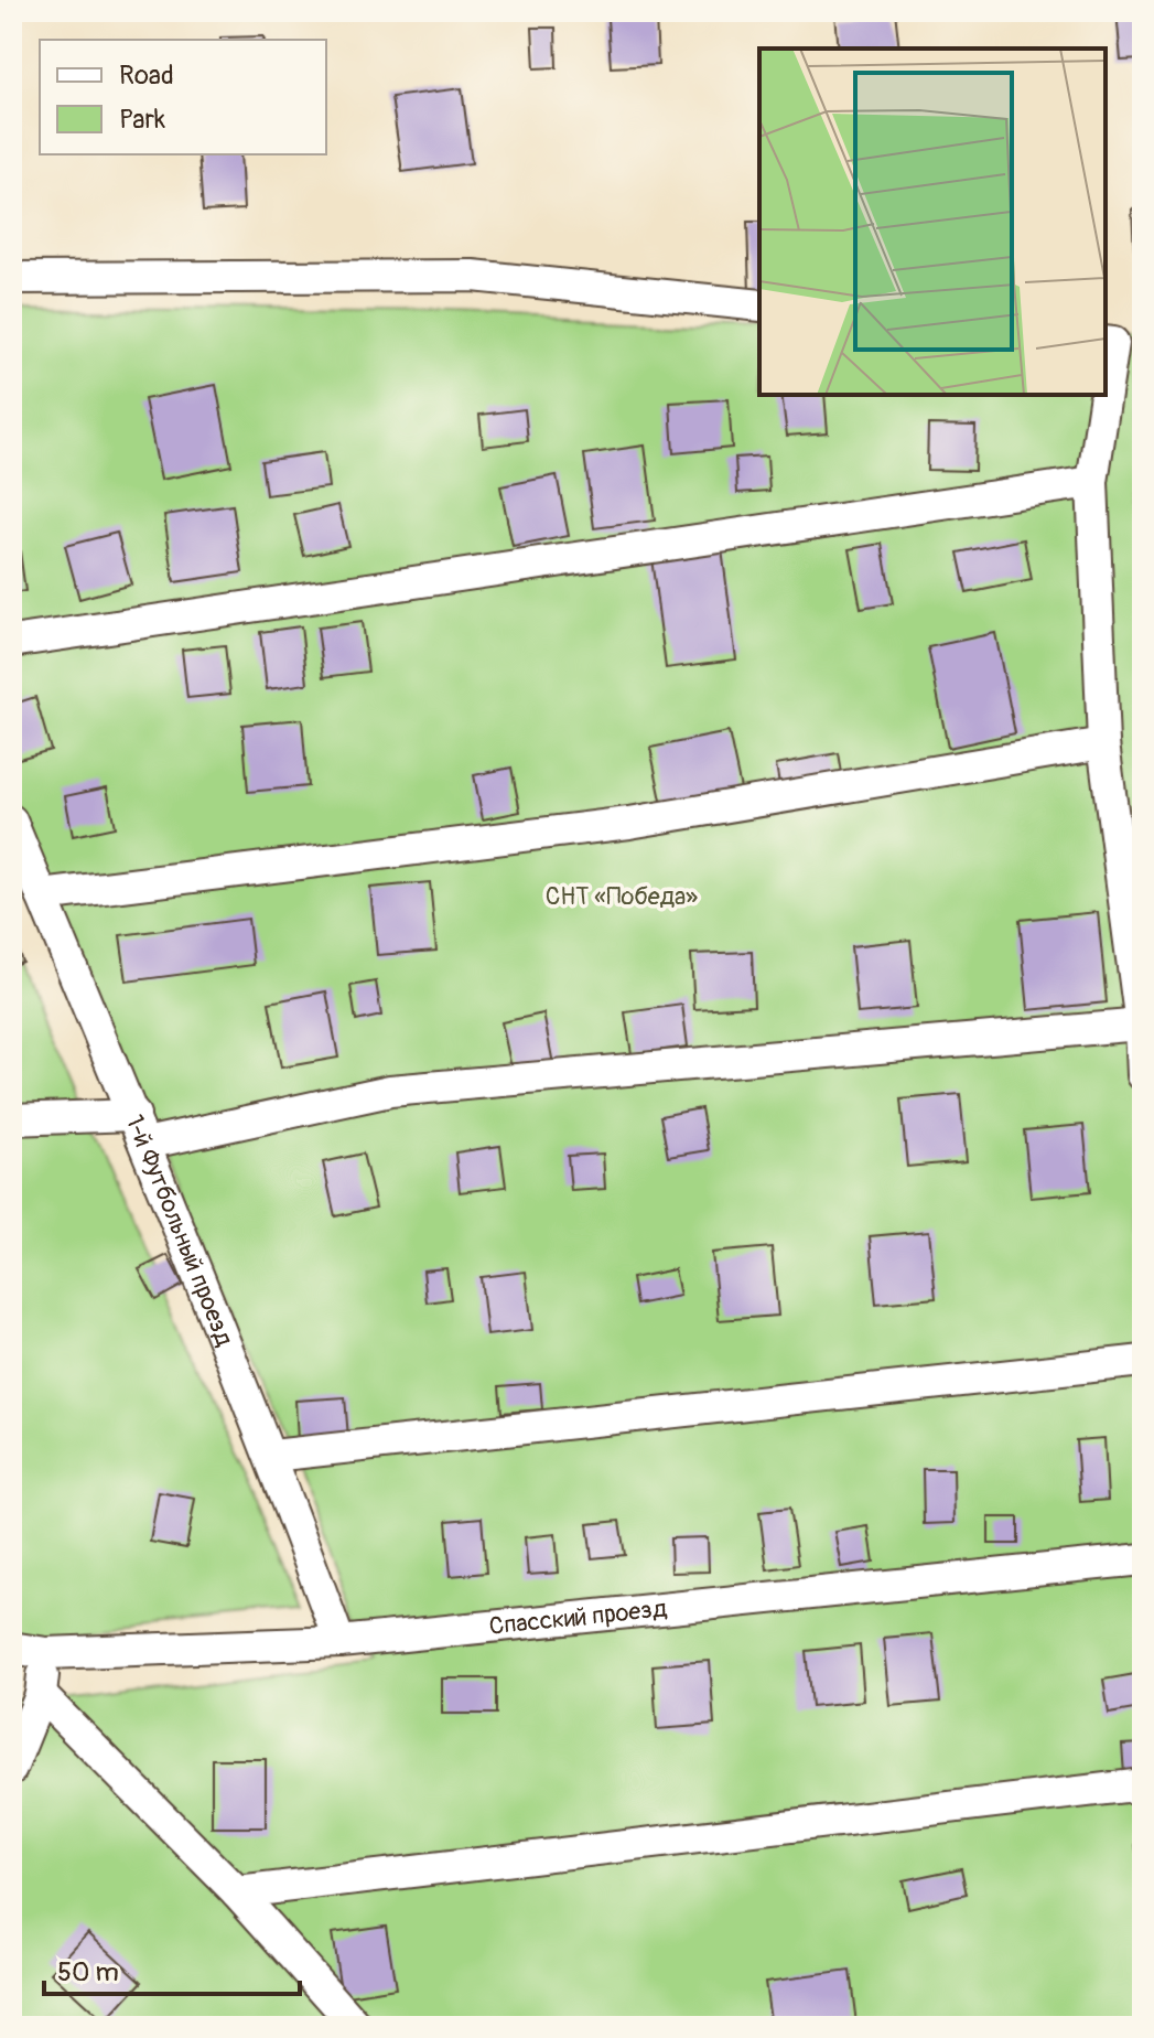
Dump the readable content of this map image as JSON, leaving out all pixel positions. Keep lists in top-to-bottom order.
{
  "streets": {
    "street": ["1-й Футбольный проезд", "Спасский проезд"]
  },
  "crossings": [
    ["1-й Футбольный проезд", "Спасский проезд"]
  ],
  "parks": ["СНТ «Победа»"],
  "legend": ["Road", "Park"],
  "scale_bar": "50 m"
}
